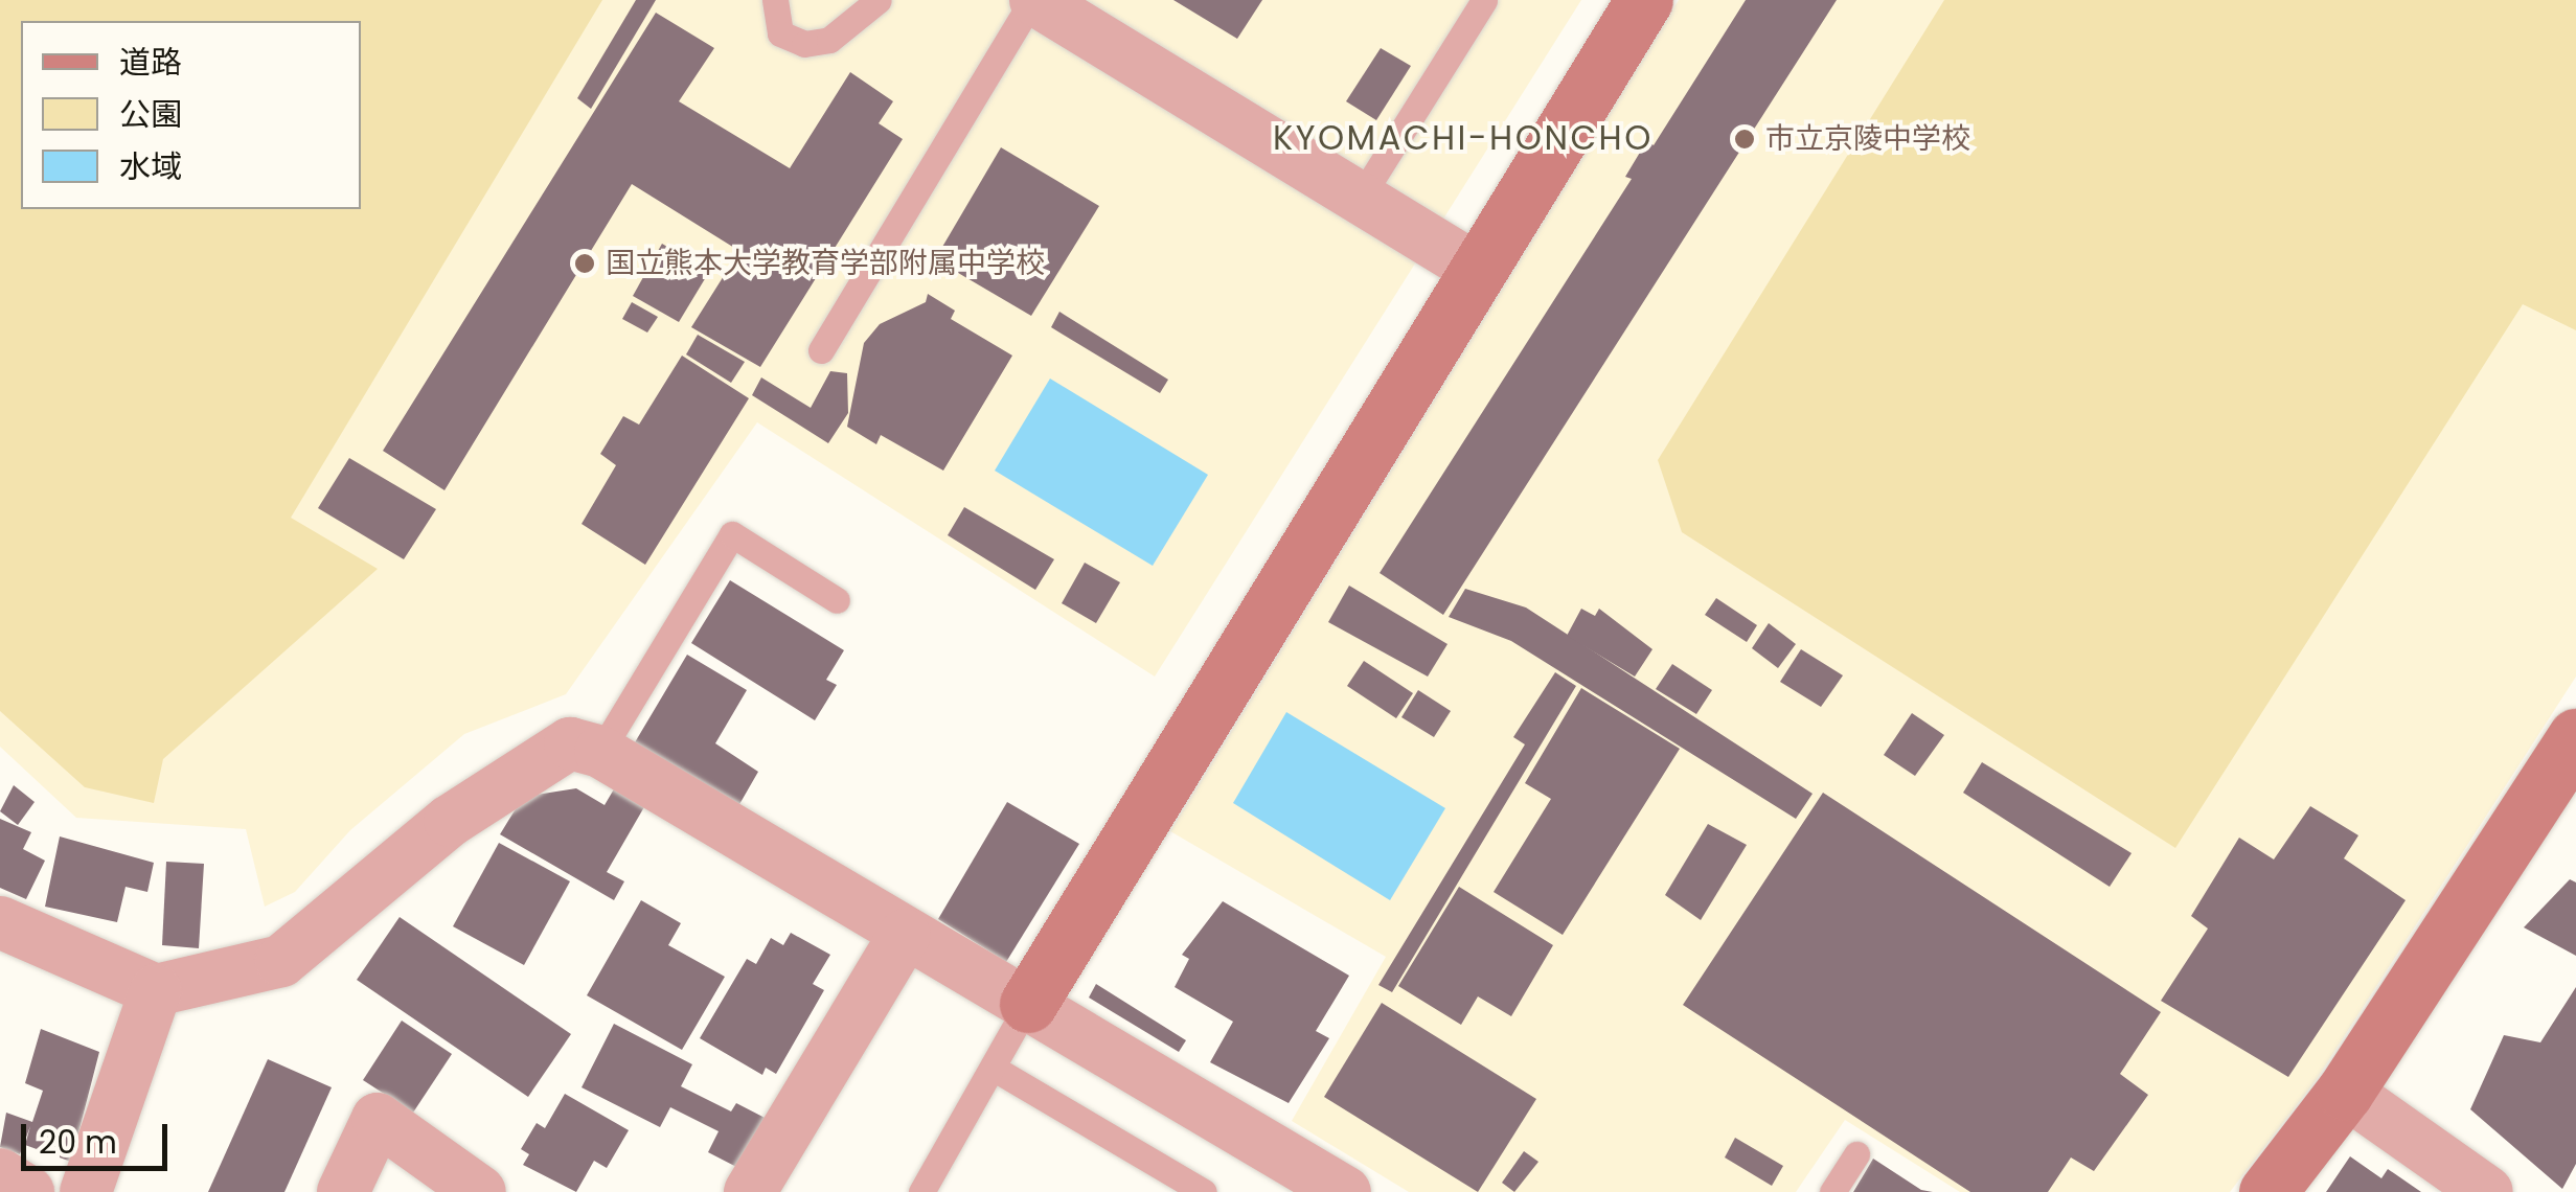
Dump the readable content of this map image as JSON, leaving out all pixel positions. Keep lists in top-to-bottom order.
{
  "districts": ["KYOMACHI-HONCHO"],
  "places": ["市立京陵中学校", "国立熊本大学教育学部附属中学校"],
  "legend": ["道路", "公園", "水域"],
  "scale_bar": "20 m"
}
